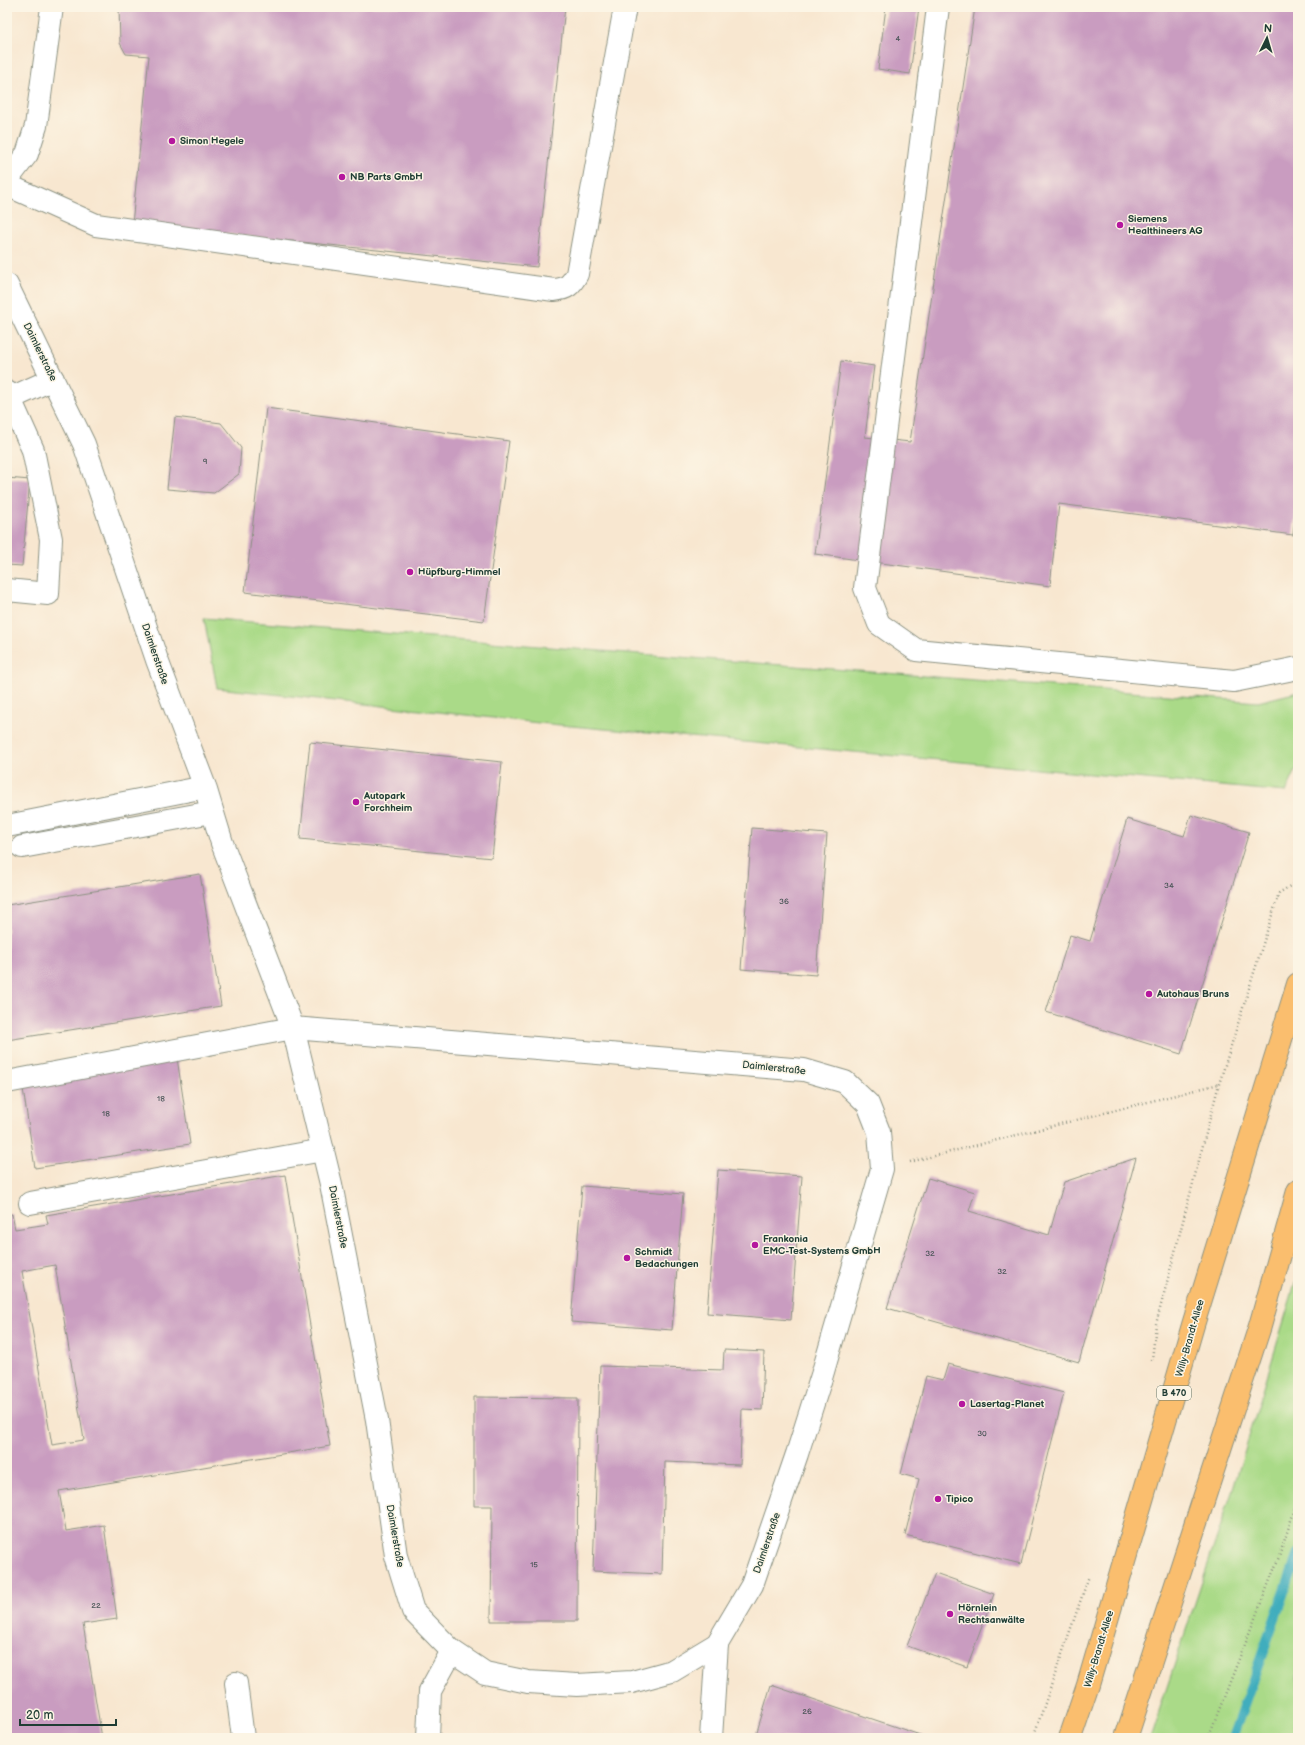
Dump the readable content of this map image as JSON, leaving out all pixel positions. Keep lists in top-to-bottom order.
{
  "streets": {
    "main road": ["Willy-Brandt-Allee", "B 470"],
    "street": ["Daimlerstraße"]
  },
  "places": [
    "Simon Hegele",
    "NB Parts GmbH",
    "Siemens Healthineers AG",
    "Hüpfburg-Himmel",
    "Autopark Forchheim",
    "Autohaus Bruns",
    "Frankonia EMC-Test-Systems GmbH",
    "Schmidt Bedachungen",
    "Lasertag-Planet",
    "Tipico",
    "Hörnlein Rechtsanwälte"
  ],
  "house_numbers": [
    "4",
    "9",
    "34",
    "36",
    "18",
    "18",
    "32",
    "32",
    "30",
    "15",
    "22",
    "26"
  ],
  "scale_bar": "20 m",
  "north": "top"
}
